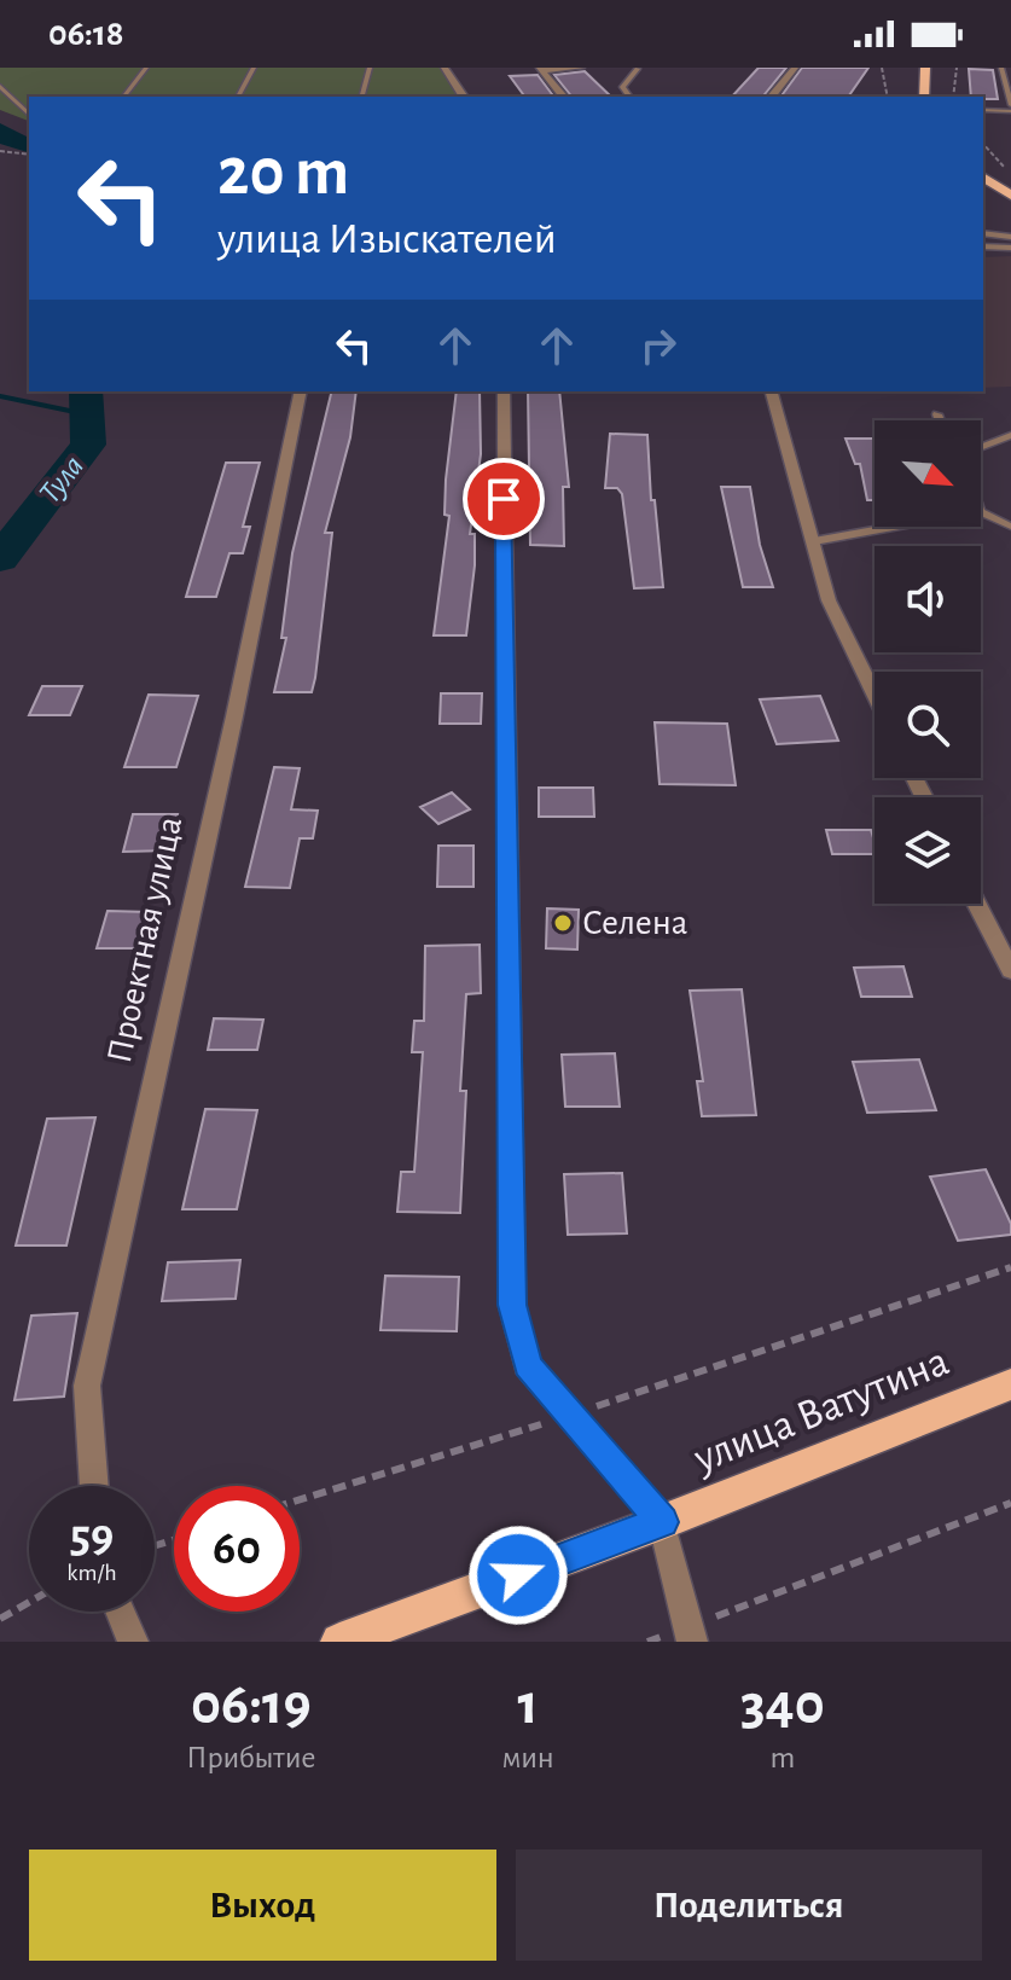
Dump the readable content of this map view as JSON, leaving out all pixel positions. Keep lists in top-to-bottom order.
{
  "streets": {
    "main road": ["улица Ватутина"],
    "street": ["Проектная улица"]
  },
  "water": ["Тула"],
  "places": ["Селена"],
  "north": "bottom right",
  "page": {
    "status": "06:18",
    "turn": ["20 m", "улица Изыскателей"],
    "speed": "59 km/h",
    "limit": "60",
    "eta": [
      "06:19",
      "Прибытие",
      "1",
      "мин",
      "340",
      "m"
    ],
    "buttons": ["Выход", "Поделиться"]
  }
}
